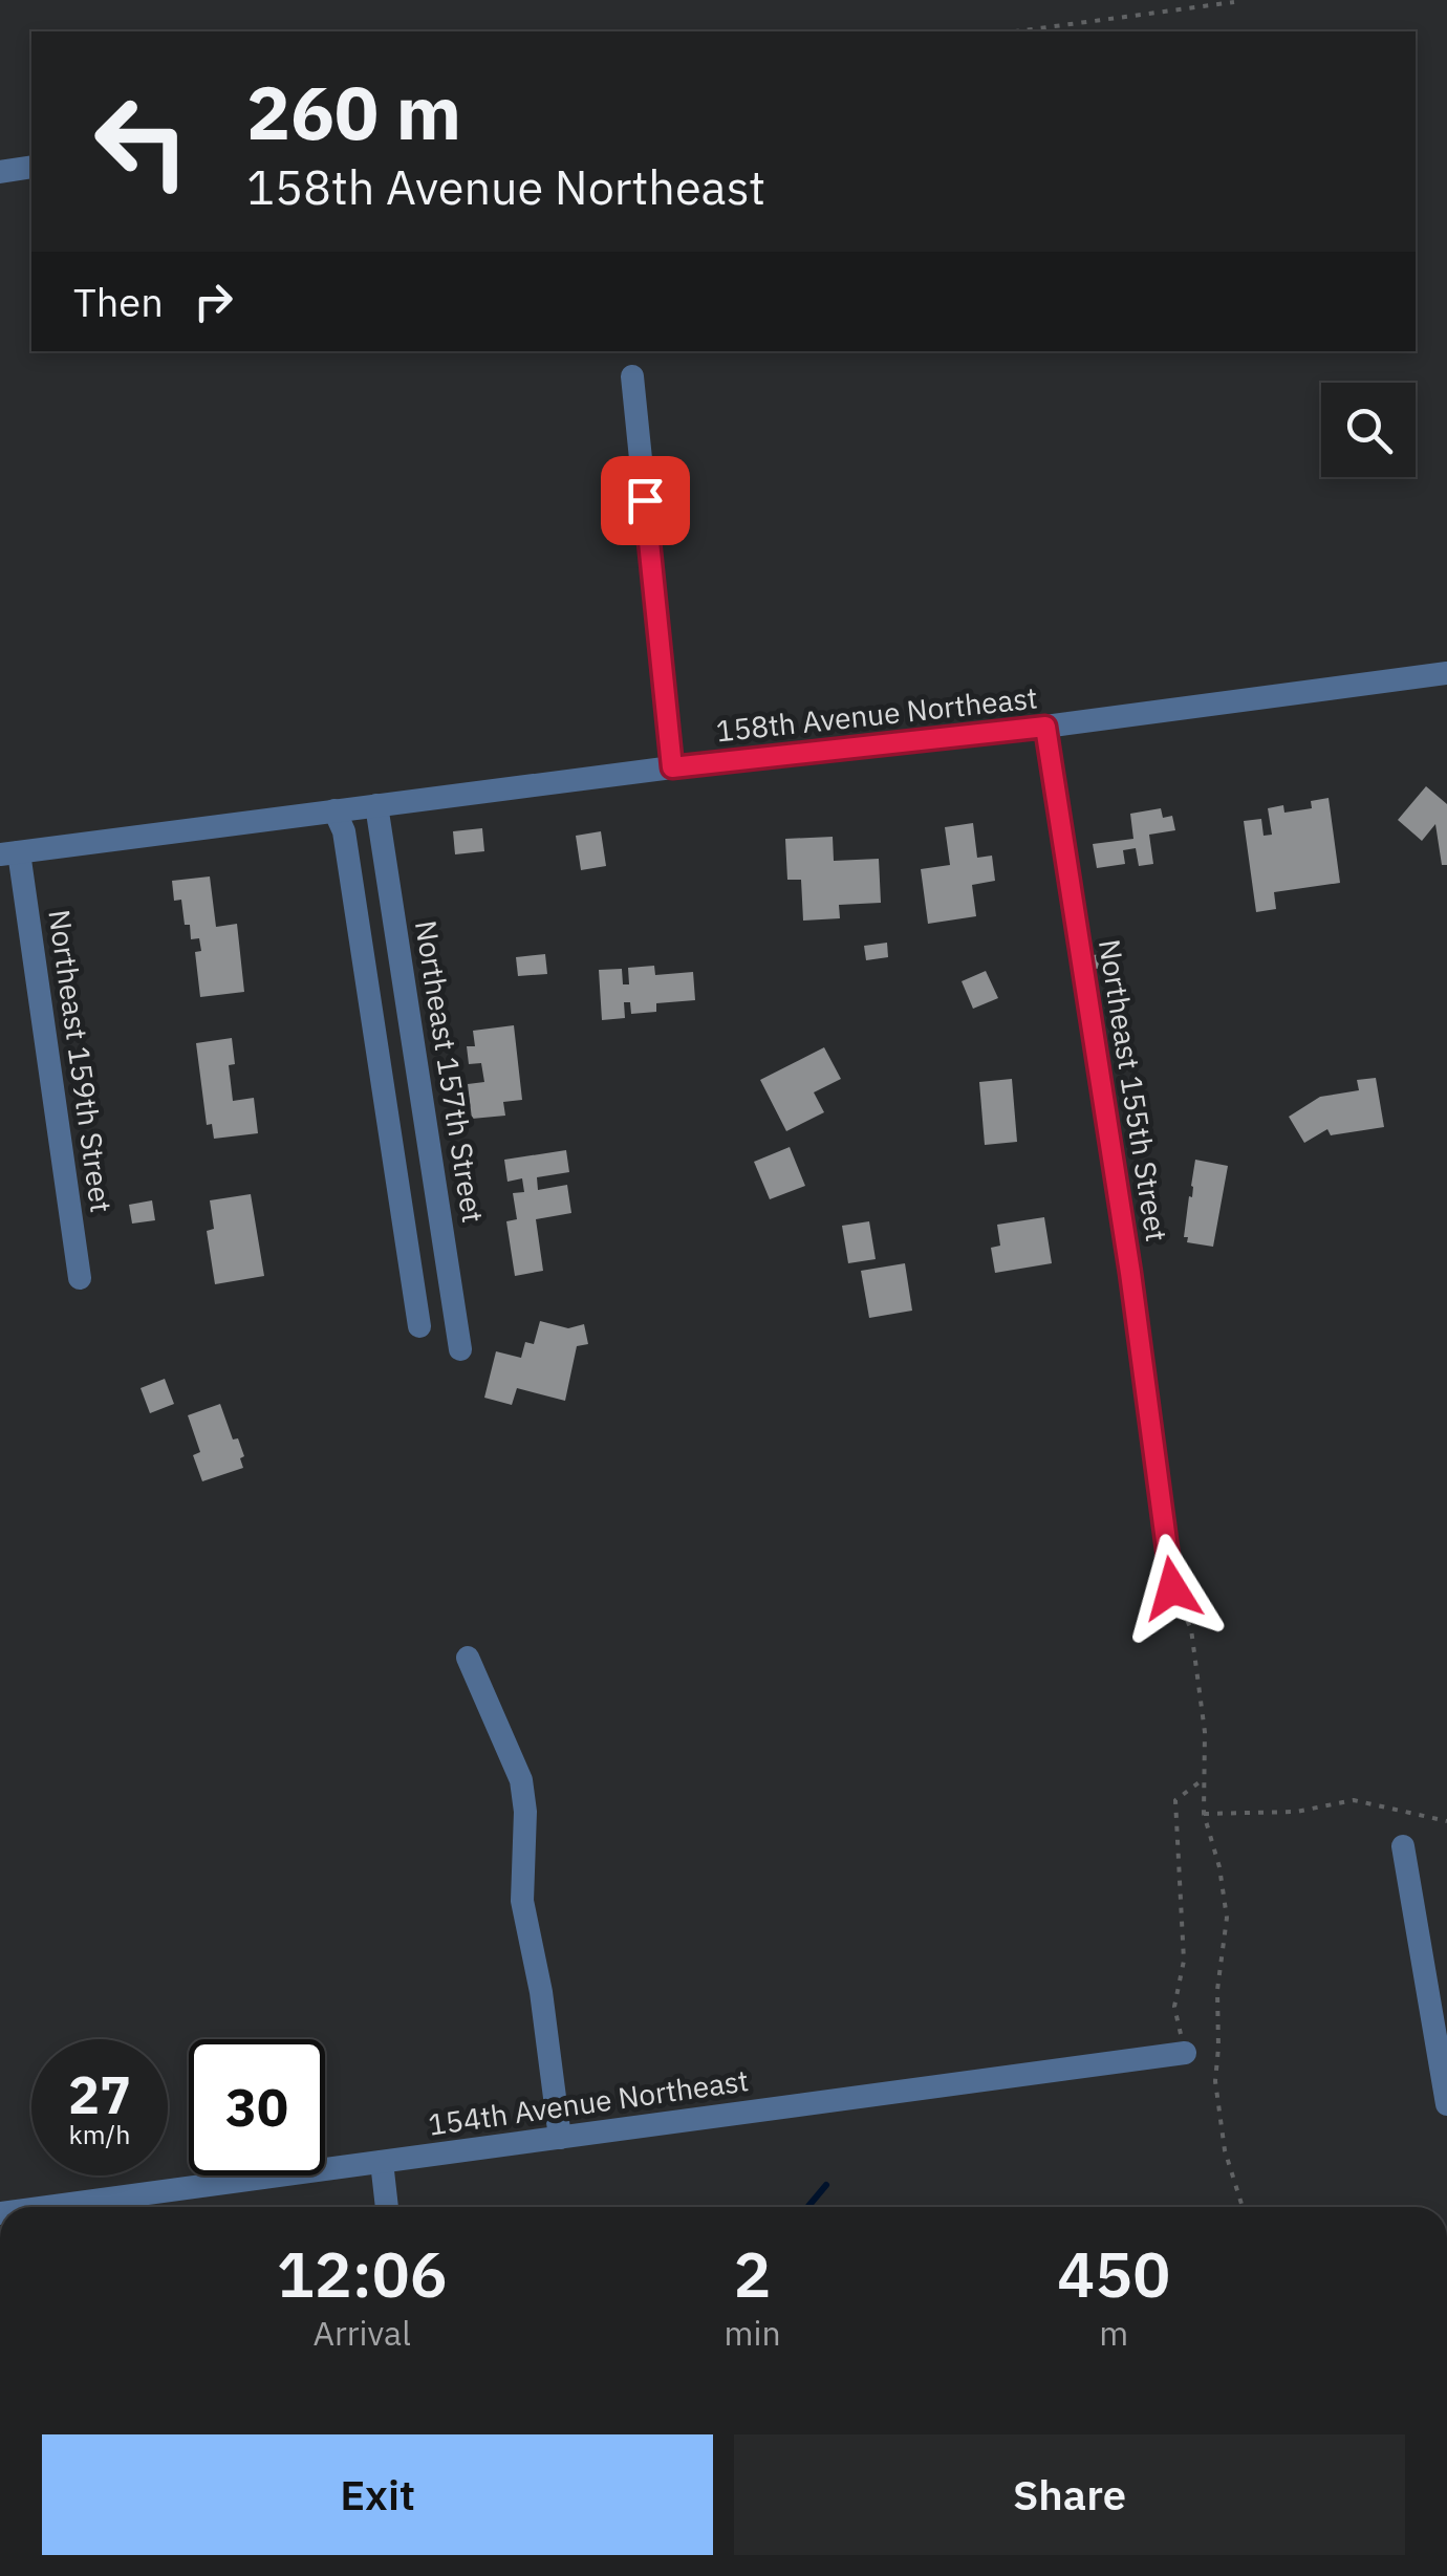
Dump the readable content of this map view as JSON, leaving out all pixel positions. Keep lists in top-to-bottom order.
{
  "streets": {
    "street": [
      "158th Avenue Northeast",
      "Northeast 159th Street",
      "Northeast 157th Street",
      "Northeast 155th Street",
      "154th Avenue Northeast"
    ]
  },
  "crossings": [
    ["158th Avenue Northeast", "Northeast 159th Street"],
    ["158th Avenue Northeast", "Northeast 157th Street"],
    ["158th Avenue Northeast", "Northeast 155th Street"]
  ],
  "page": {
    "turn": ["260 m", "158th Avenue Northeast"],
    "then": "Then",
    "speed": "27 km/h",
    "limit": "30",
    "eta": [
      "12:06",
      "Arrival",
      "2",
      "min",
      "450",
      "m"
    ],
    "buttons": ["Exit", "Share"]
  }
}
